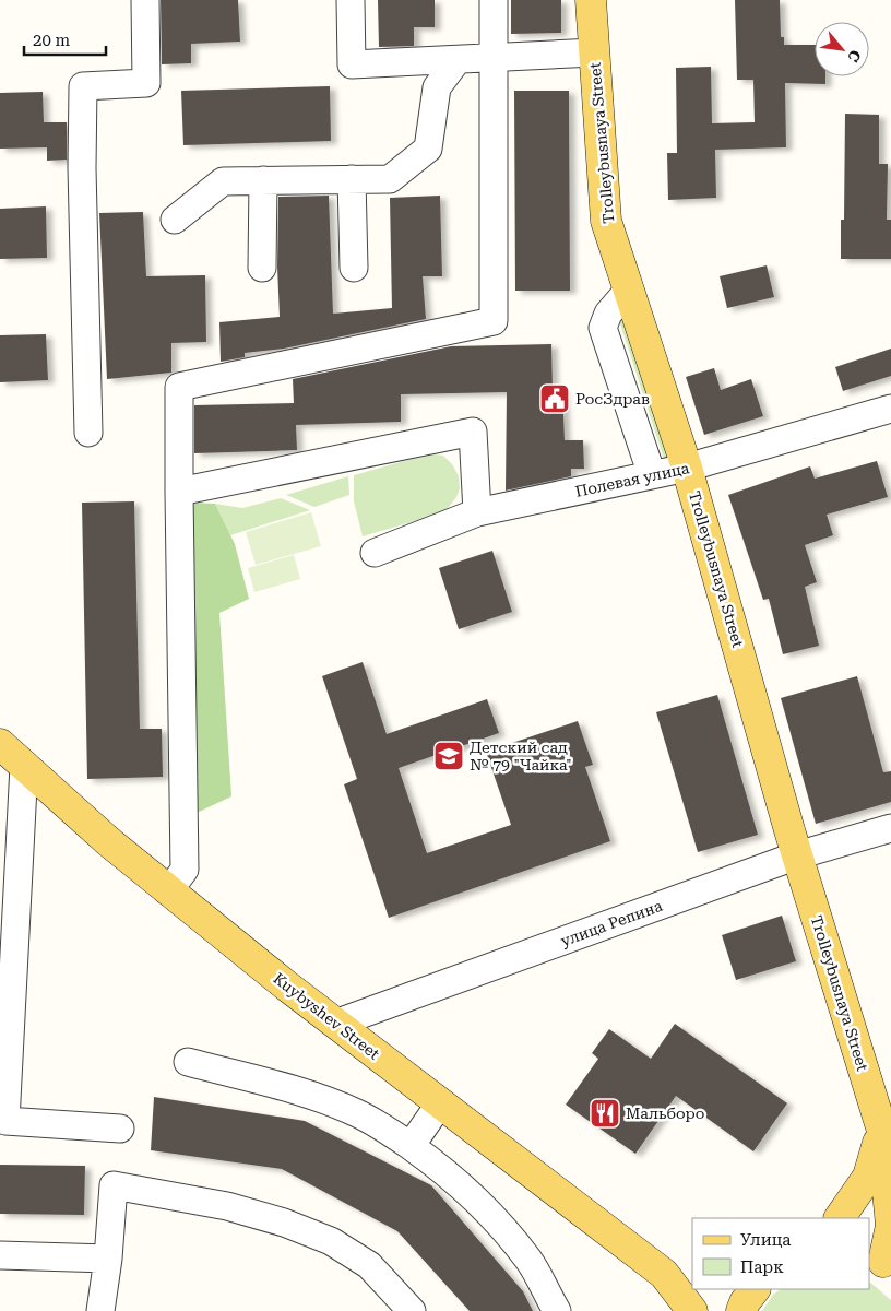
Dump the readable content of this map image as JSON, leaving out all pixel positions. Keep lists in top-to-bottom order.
{
  "streets": {
    "main road": ["Trolleybusnaya Street", "Kuybyshev Street"],
    "street": ["Полевая улица", "улица Репина"]
  },
  "crossings": [
    ["Trolleybusnaya Street", "Полевая улица"],
    ["Trolleybusnaya Street", "улица Репина"],
    ["улица Репина", "Kuybyshev Street"]
  ],
  "places": {
    "public building": ["РосЗдрав"],
    "school or university": ["Детский сад № 79 \"Чайка\""],
    "restaurant": ["Мальборо"]
  },
  "legend": ["Улица", "Парк"],
  "scale_bar": "20 m",
  "north": "bottom right"
}
